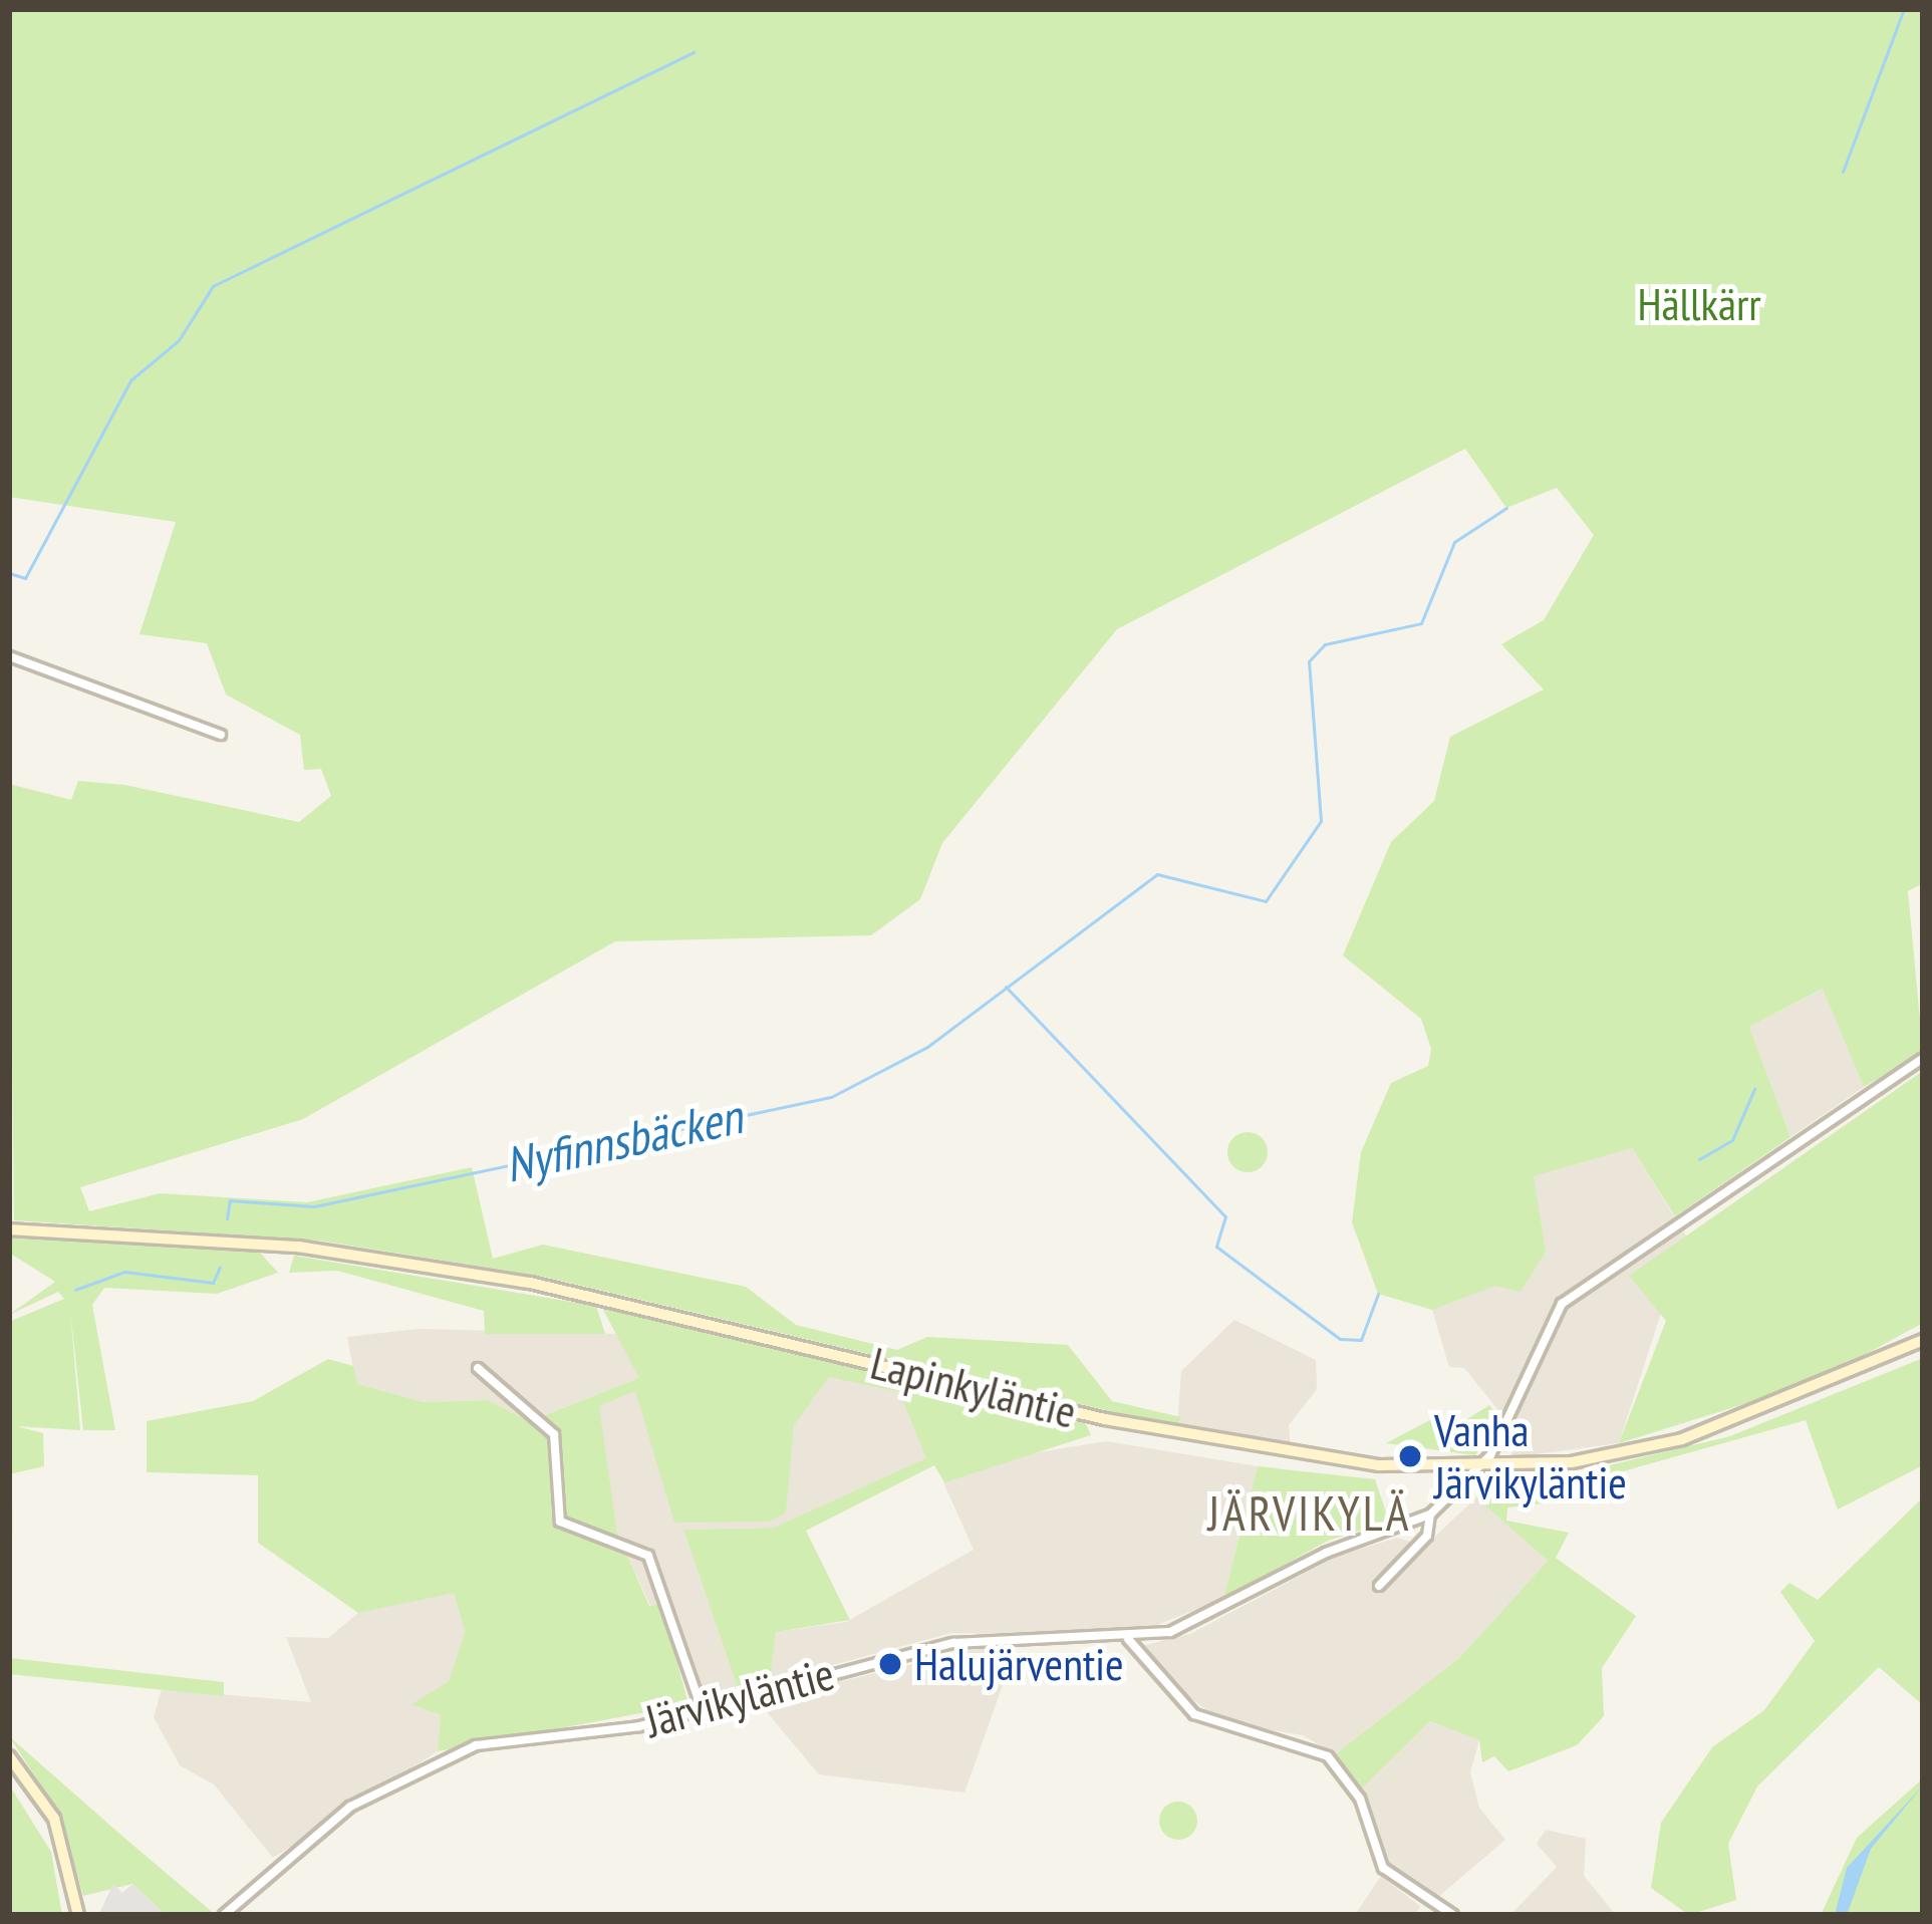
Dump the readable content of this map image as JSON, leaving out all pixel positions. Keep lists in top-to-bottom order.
{
  "streets": {
    "main road": ["Lapinkyläntie"],
    "street": ["Järvikyläntie"]
  },
  "crossings": [
    ["Lapinkyläntie", "Järvikyläntie"]
  ],
  "districts": ["JÄRVIKYLÄ"],
  "water": ["Nyfinnsbäcken"],
  "parks": ["Hällkärr"],
  "places": ["Vanha Järvikyläntie", "Halujärventie"]
}
